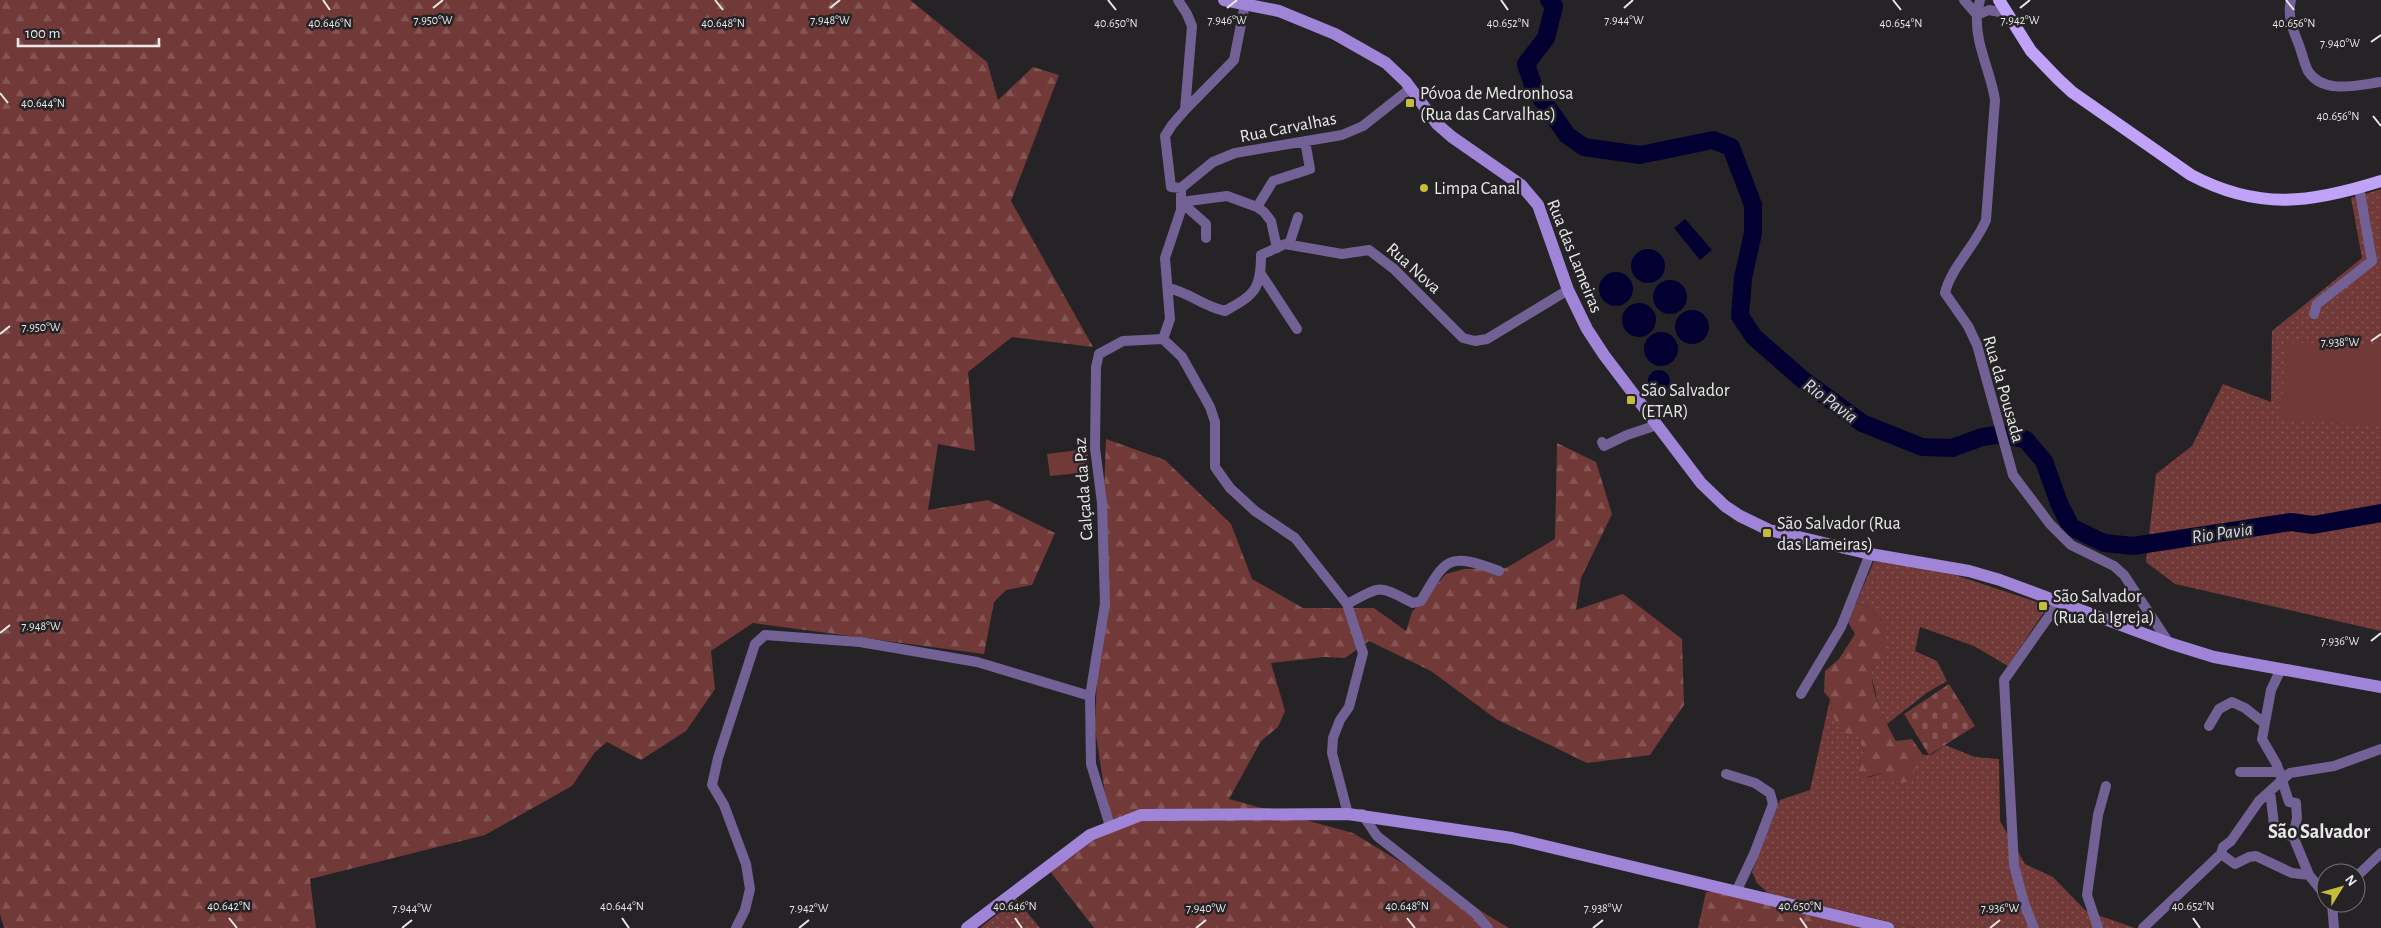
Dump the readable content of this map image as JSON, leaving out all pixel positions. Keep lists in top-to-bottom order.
{
  "streets": {
    "street": [
      "Rua Carvalhas",
      "Rua das Lameiras",
      "Rua Nova",
      "Rua da Pousada",
      "Calçada da Paz"
    ]
  },
  "crossings": [
    ["Rua Carvalhas", "Rua das Lameiras"],
    ["Rua das Lameiras", "Rua Nova"],
    ["Rua das Lameiras", "Rua da Pousada"]
  ],
  "districts": ["São Salvador"],
  "water": ["Rio Pavia"],
  "places": {
    "transit": [
      "Póvoa de Medronhosa (Rua das Carvalhas)",
      "São Salvador (ETAR)",
      "São Salvador (Rua das Lameiras)",
      "São Salvador (Rua da Igreja)"
    ],
    "other": ["Limpa Canal"]
  },
  "scale_bar": "100 m",
  "north": "top right",
  "coordinates": [
    "7.950°W",
    "7.948°W",
    "7.946°W",
    "7.944°W",
    "7.942°W",
    "40.656°N",
    "40.646°N",
    "40.648°N",
    "40.650°N",
    "40.652°N",
    "40.654°N",
    "7.940°W",
    "40.644°N",
    "7.938°W",
    "7.936°W",
    "40.642°N"
  ]
}
